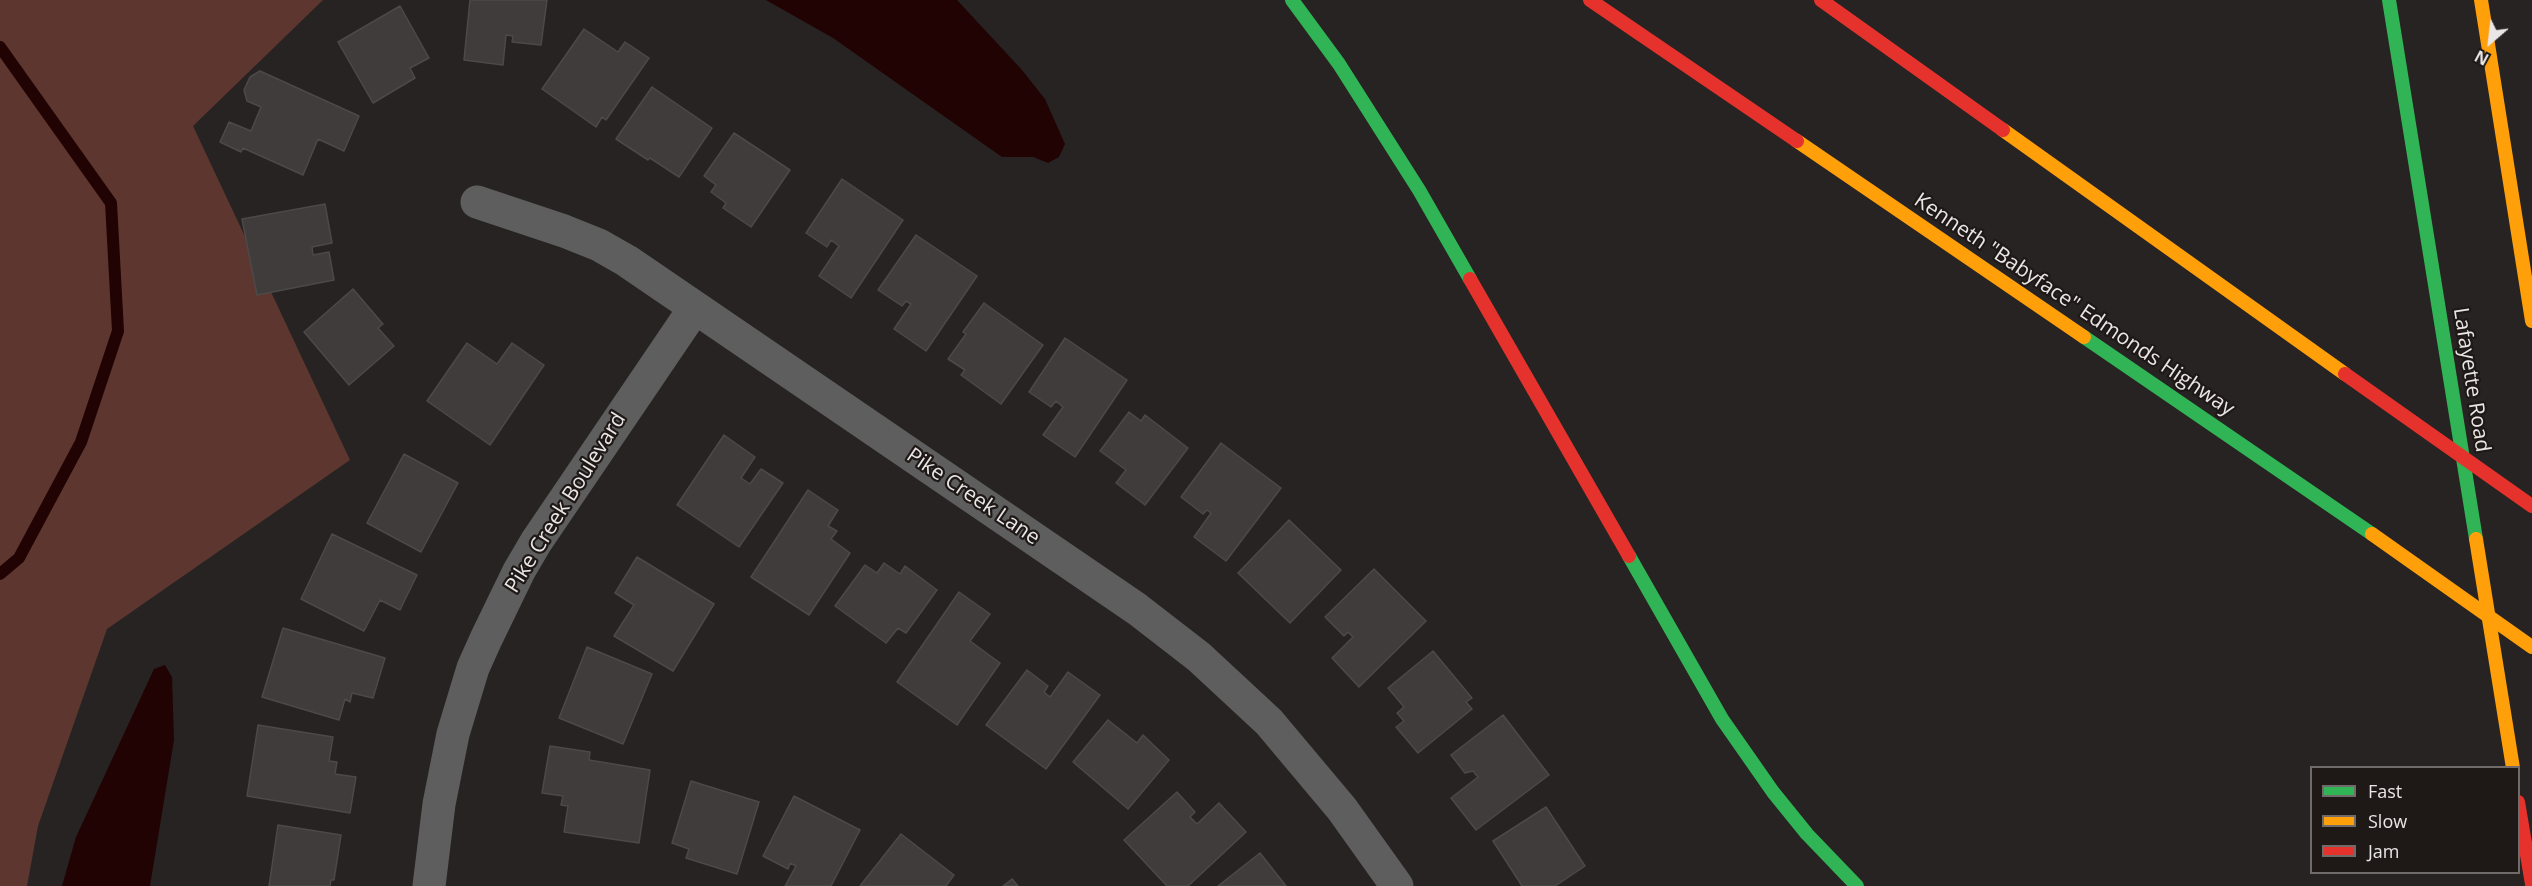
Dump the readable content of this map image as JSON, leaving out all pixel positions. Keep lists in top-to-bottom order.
{
  "streets": {
    "main road": ["Kenneth \"Babyface\" Edmonds Highway", "Lafayette Road"],
    "street": ["Pike Creek Lane", "Pike Creek Boulevard"]
  },
  "crossings": [
    ["Pike Creek Lane", "Pike Creek Boulevard"]
  ],
  "legend": ["Fast", "Slow", "Jam"],
  "north": "bottom left"
}
